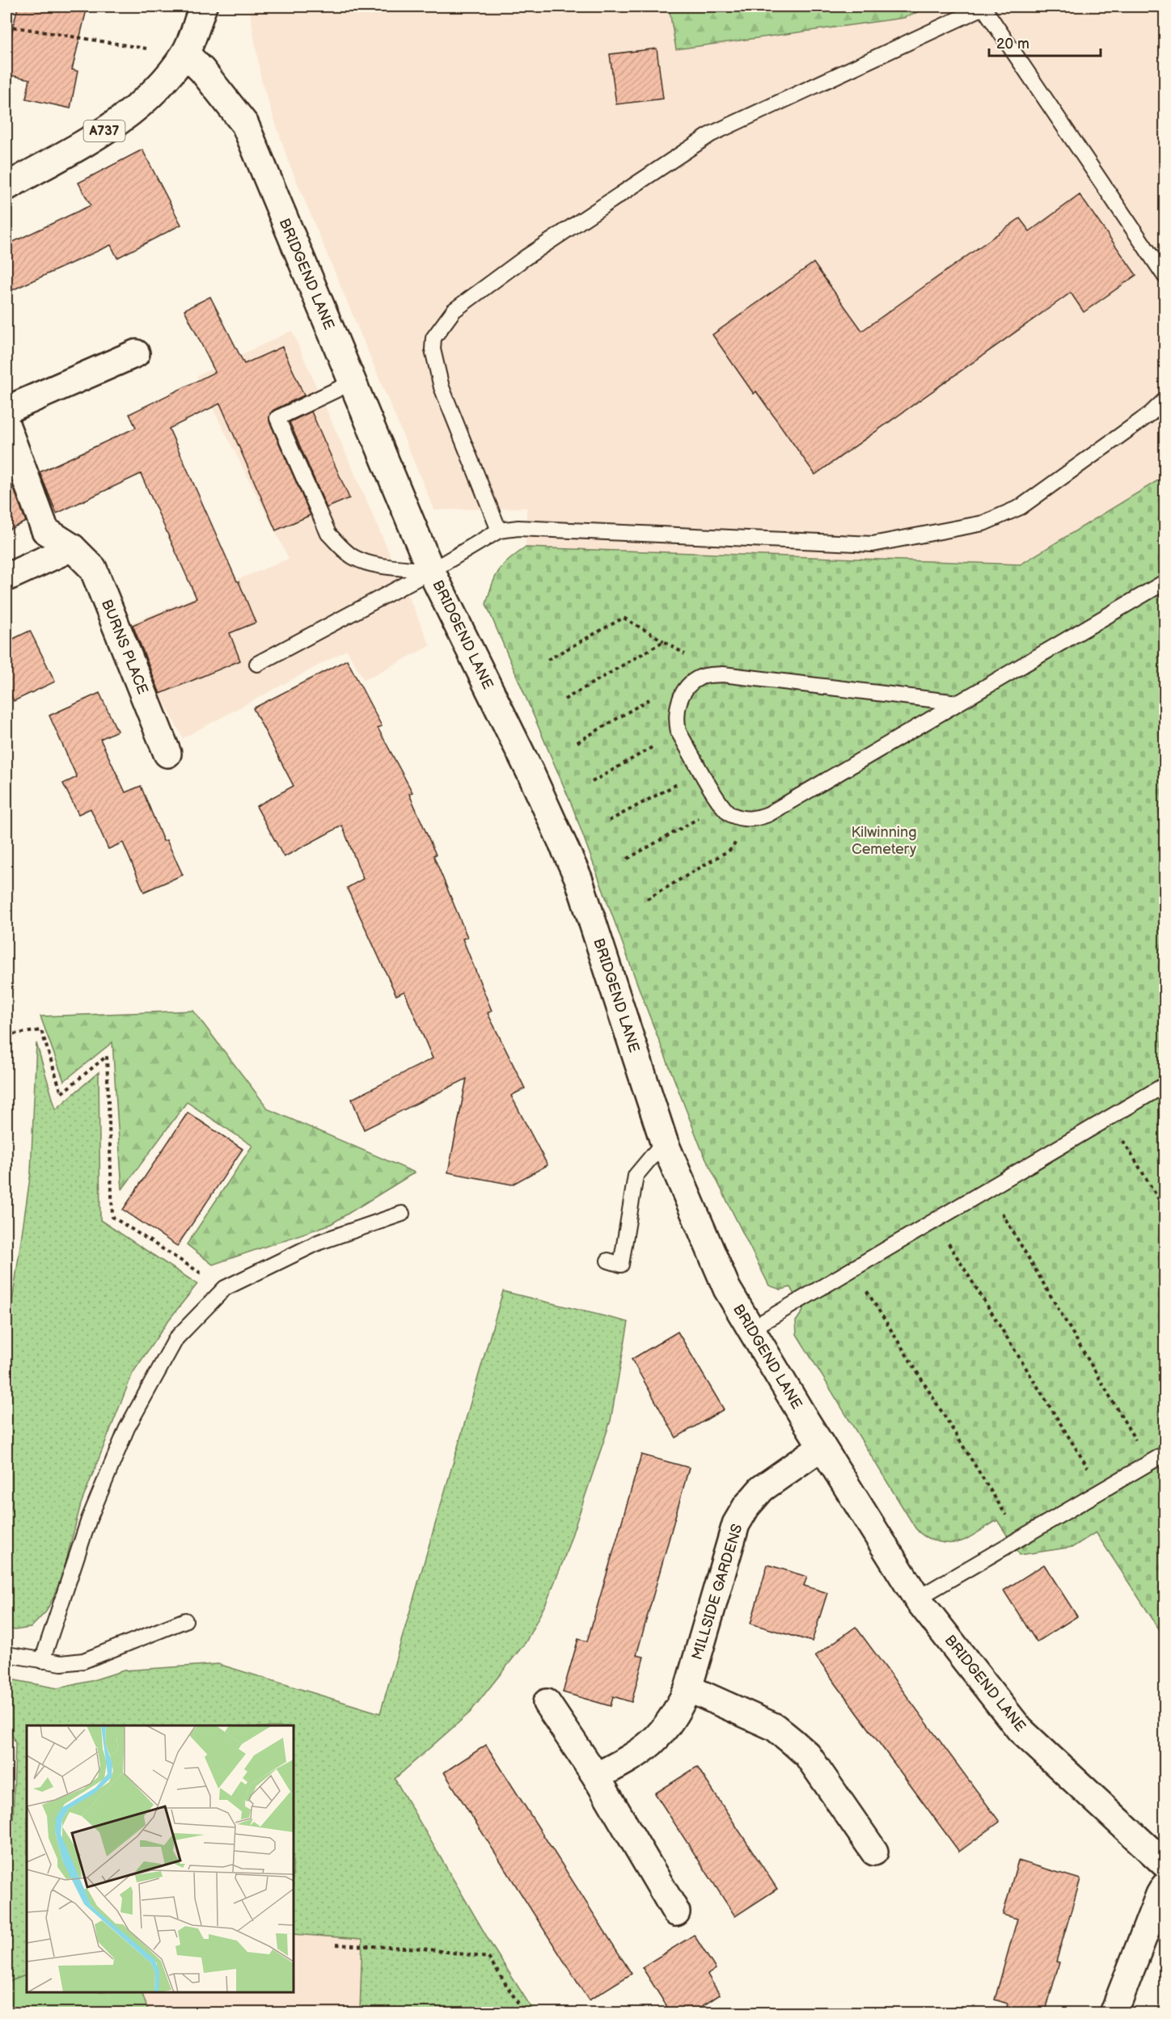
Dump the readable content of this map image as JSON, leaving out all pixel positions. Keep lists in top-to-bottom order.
{
  "streets": {
    "main road": [
      "A737",
      "BRIDGEND LANE",
      "BURNS PLACE",
      "MILLSIDE GARDENS"
    ]
  },
  "crossings": [
    ["A737", "BRIDGEND LANE"],
    ["BRIDGEND LANE", "MILLSIDE GARDENS"]
  ],
  "parks": ["Kilwinning Cemetery"],
  "scale_bar": "20 m"
}
